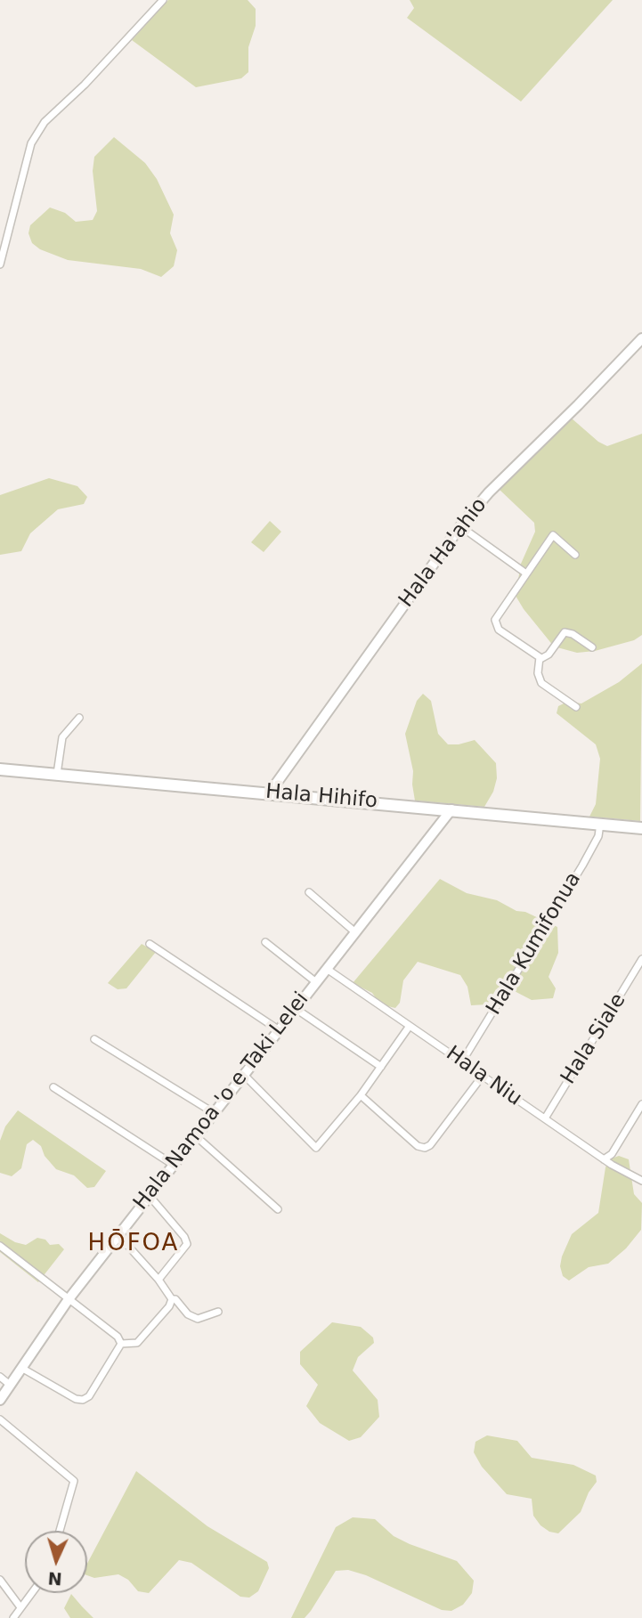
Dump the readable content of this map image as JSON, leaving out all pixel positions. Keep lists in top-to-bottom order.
{
  "streets": {
    "main road": ["Hala Hihifo"],
    "street": [
      "Hala Ha'ahio",
      "Hala Kumifonua",
      "Hala Siale",
      "Hala Niu",
      "Hala Namoa 'o e Taki Lelei"
    ]
  },
  "crossings": [
    ["Hala Ha'ahio", "Hala Hihifo"],
    ["Hala Hihifo", "Hala Kumifonua"],
    ["Hala Hihifo", "Hala Namoa 'o e Taki Lelei"],
    ["Hala Kumifonua", "Hala Niu"],
    ["Hala Siale", "Hala Niu"],
    ["Hala Niu", "Hala Namoa 'o e Taki Lelei"]
  ],
  "districts": ["HŌFOA"],
  "north": "bottom"
}
